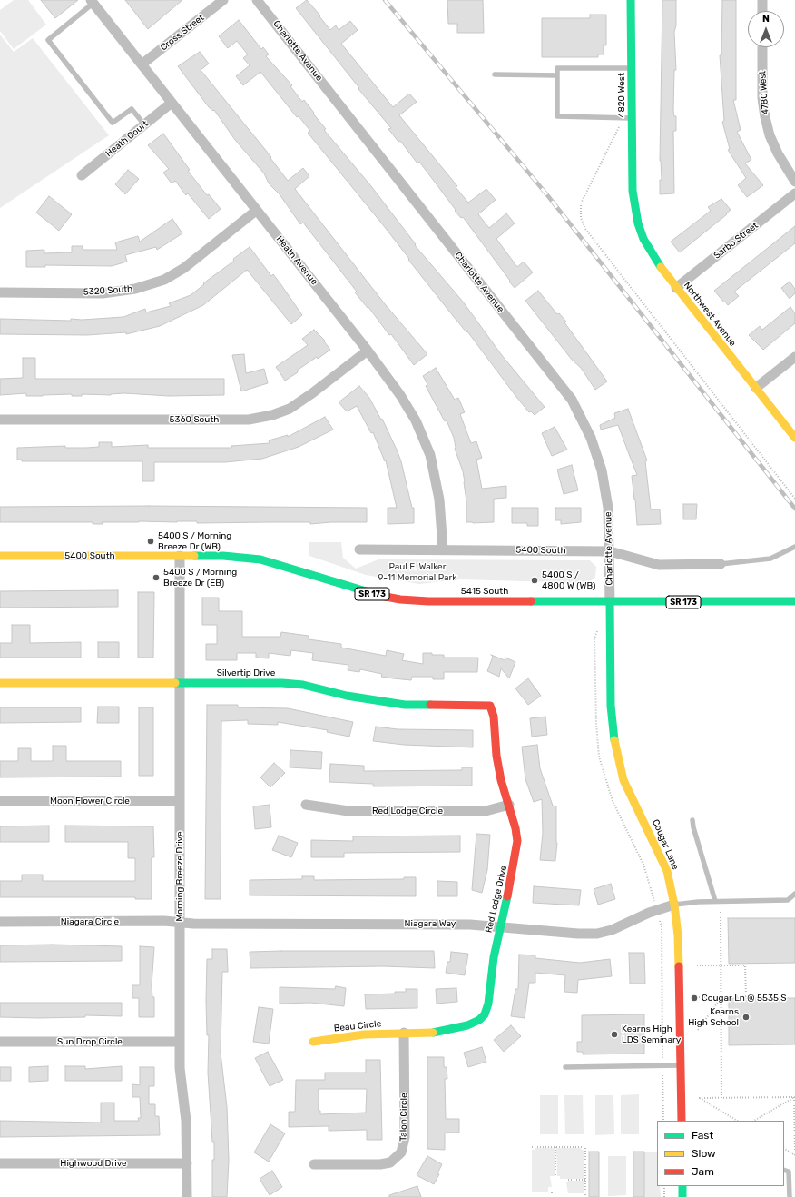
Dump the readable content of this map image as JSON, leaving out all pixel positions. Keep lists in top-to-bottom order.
{
  "streets": {
    "street": [
      "Cross Street",
      "Charlotte Avenue",
      "4780 West",
      "4820 West",
      "Heath Court",
      "Sarbo Street",
      "Heath Avenue",
      "5320 South",
      "Northwest Avenue",
      "5360 South",
      "5400 South",
      "5415 South",
      "SR 173",
      "Silvertip Drive",
      "Moon Flower Circle",
      "Red Lodge Circle",
      "Cougar Lane",
      "Morning Breeze Drive",
      "Red Lodge Drive",
      "Niagara Circle",
      "Niagara Way",
      "Beau Circle",
      "Sun Drop Circle",
      "Talon Circle",
      "Highwood Drive"
    ]
  },
  "crossings": [
    ["Cross Street", "Heath Avenue"],
    ["Charlotte Avenue", "5400 South"],
    ["Charlotte Avenue", "5415 South"],
    ["Charlotte Avenue", "Cougar Lane"],
    ["4820 West", "Northwest Avenue"],
    ["Heath Court", "Heath Avenue"],
    ["Sarbo Street", "Northwest Avenue"],
    ["Heath Avenue", "5320 South"],
    ["Heath Avenue", "5360 South"],
    ["Heath Avenue", "5400 South"],
    ["5400 South", "5415 South"],
    ["5400 South", "Morning Breeze Drive"],
    ["5415 South", "Cougar Lane"],
    ["5415 South", "Morning Breeze Drive"],
    ["Silvertip Drive", "Morning Breeze Drive"],
    ["Silvertip Drive", "Red Lodge Drive"],
    ["Moon Flower Circle", "Morning Breeze Drive"],
    ["Red Lodge Circle", "Red Lodge Drive"],
    ["Cougar Lane", "Niagara Way"],
    ["Morning Breeze Drive", "Niagara Circle"],
    ["Morning Breeze Drive", "Niagara Way"],
    ["Morning Breeze Drive", "Sun Drop Circle"],
    ["Morning Breeze Drive", "Highwood Drive"],
    ["Red Lodge Drive", "Niagara Way"],
    ["Red Lodge Drive", "Beau Circle"],
    ["Red Lodge Drive", "Talon Circle"],
    ["Niagara Circle", "Niagara Way"],
    ["Beau Circle", "Talon Circle"]
  ],
  "parks": ["Paul F. Walker 9-11 Memorial Park"],
  "places": [
    "5400 S / Morning Breeze Dr (WB)",
    "5400 S / Morning Breeze Dr (EB)",
    "5400 S / 4800 W (WB)",
    "Cougar Ln @ 5535 S",
    "Kearns High School",
    "Kearns High LDS Seminary"
  ],
  "legend": ["Fast", "Slow", "Jam"],
  "north": "top"
}
